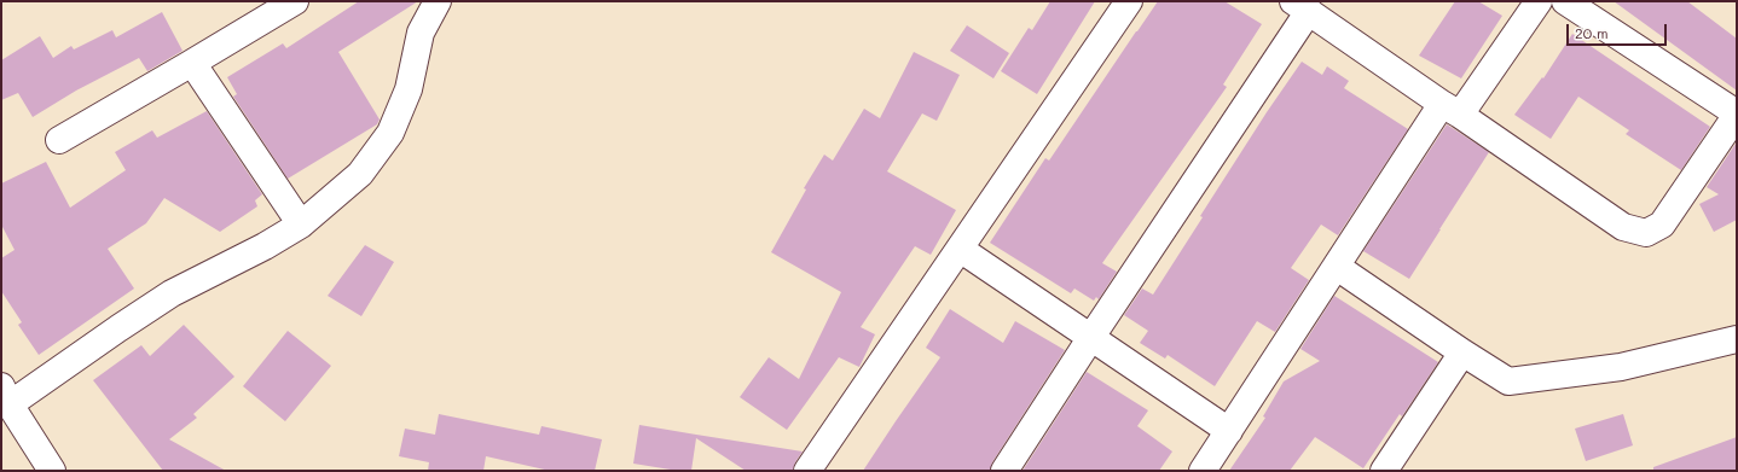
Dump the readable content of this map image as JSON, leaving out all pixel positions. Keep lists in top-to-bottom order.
{
  "scale_bar": "20 m"
}
